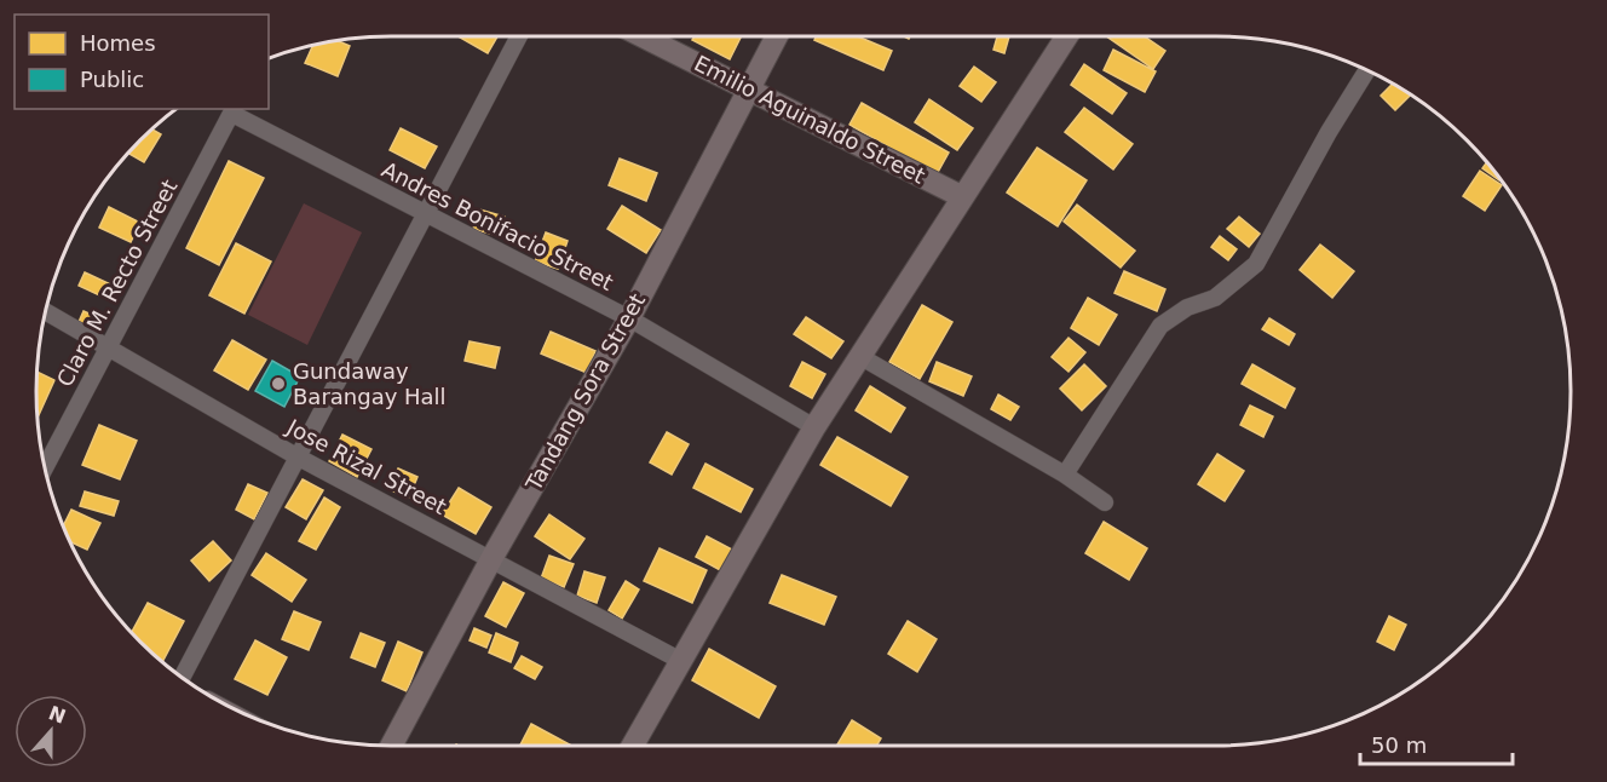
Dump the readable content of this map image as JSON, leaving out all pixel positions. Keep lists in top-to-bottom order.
{
  "streets": {
    "street": [
      "Emilio Aguinaldo Street",
      "Andres Bonifacio Street",
      "Claro M. Recto Street",
      "Tandang Sora Street",
      "Jose Rizal Street"
    ]
  },
  "crossings": [
    ["Emilio Aguinaldo Street", "Tandang Sora Street"],
    ["Andres Bonifacio Street", "Claro M. Recto Street"],
    ["Andres Bonifacio Street", "Tandang Sora Street"],
    ["Claro M. Recto Street", "Jose Rizal Street"],
    ["Tandang Sora Street", "Jose Rizal Street"]
  ],
  "places": ["Gundaway Barangay Hall"],
  "legend": ["Homes", "Public"],
  "scale_bar": "50 m",
  "north": "top"
}
